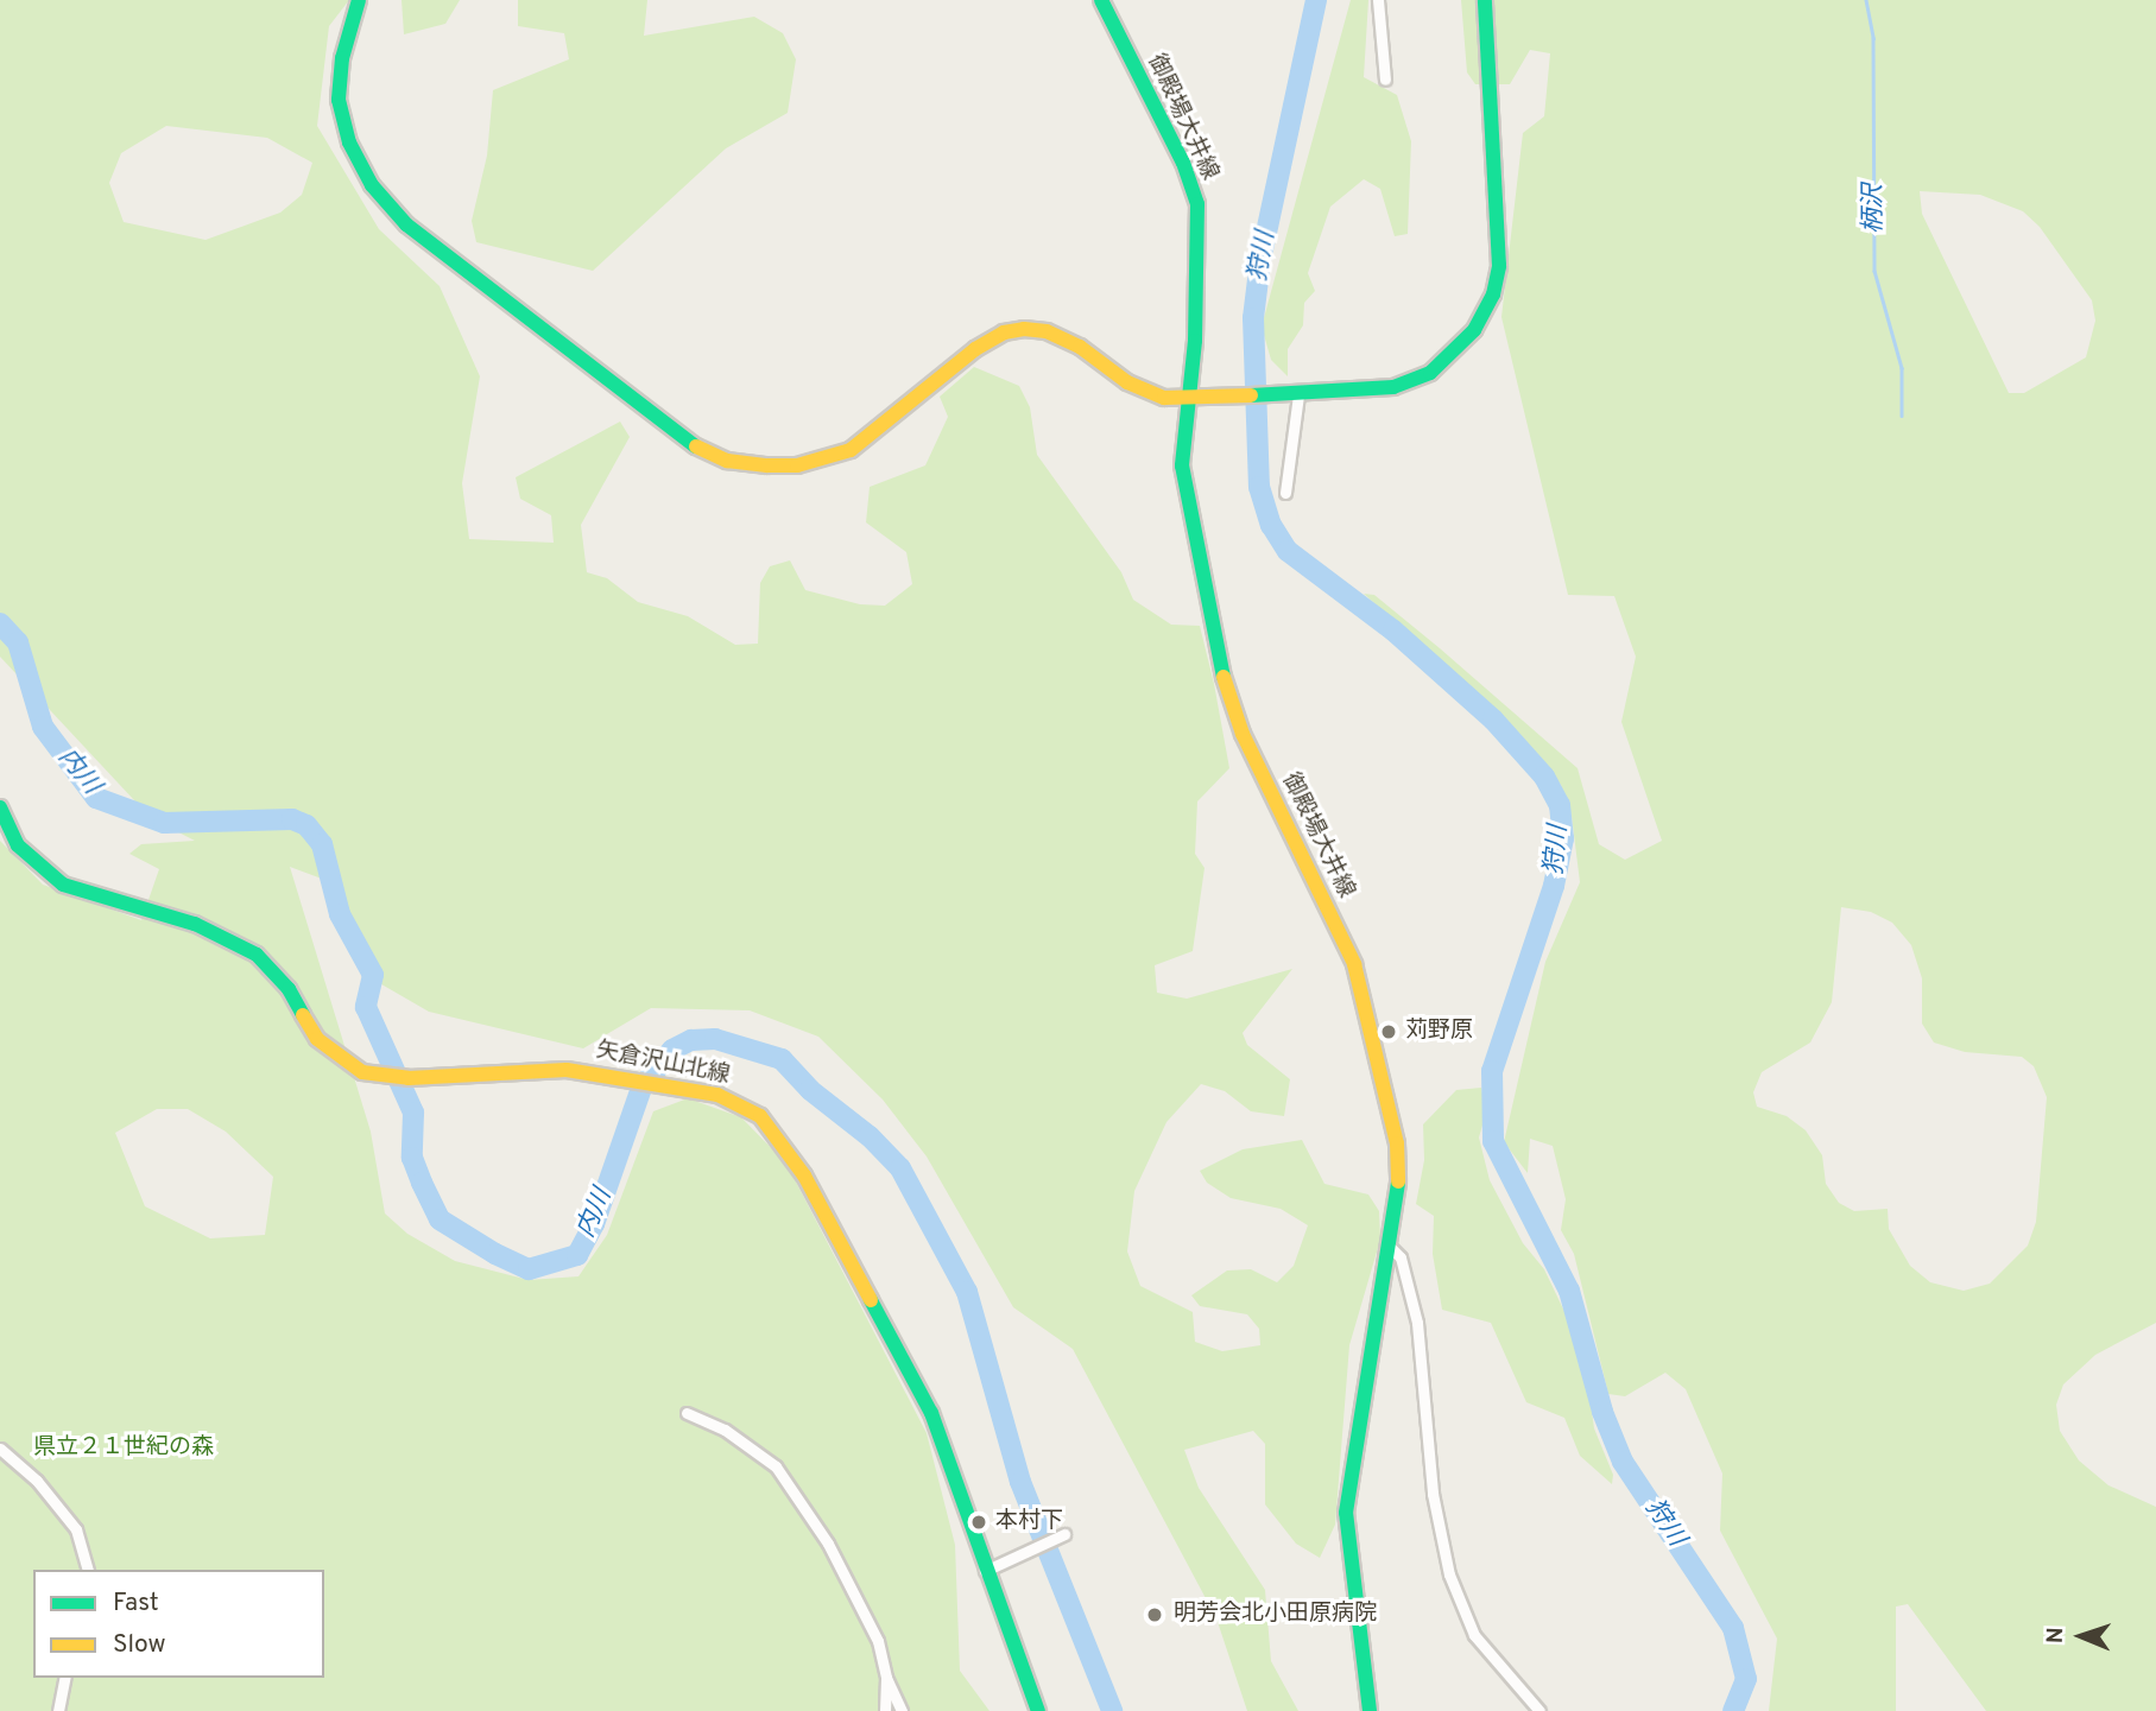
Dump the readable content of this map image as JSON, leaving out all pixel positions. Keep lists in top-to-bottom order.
{
  "streets": {
    "main road": ["御殿場大井線", "矢倉沢山北線"]
  },
  "water": ["柄沢", "狩川", "内川"],
  "parks": ["県立２１世紀の森"],
  "places": ["苅野原", "本村下", "明芳会北小田原病院"],
  "legend": ["Fast", "Slow"],
  "north": "left"
}
